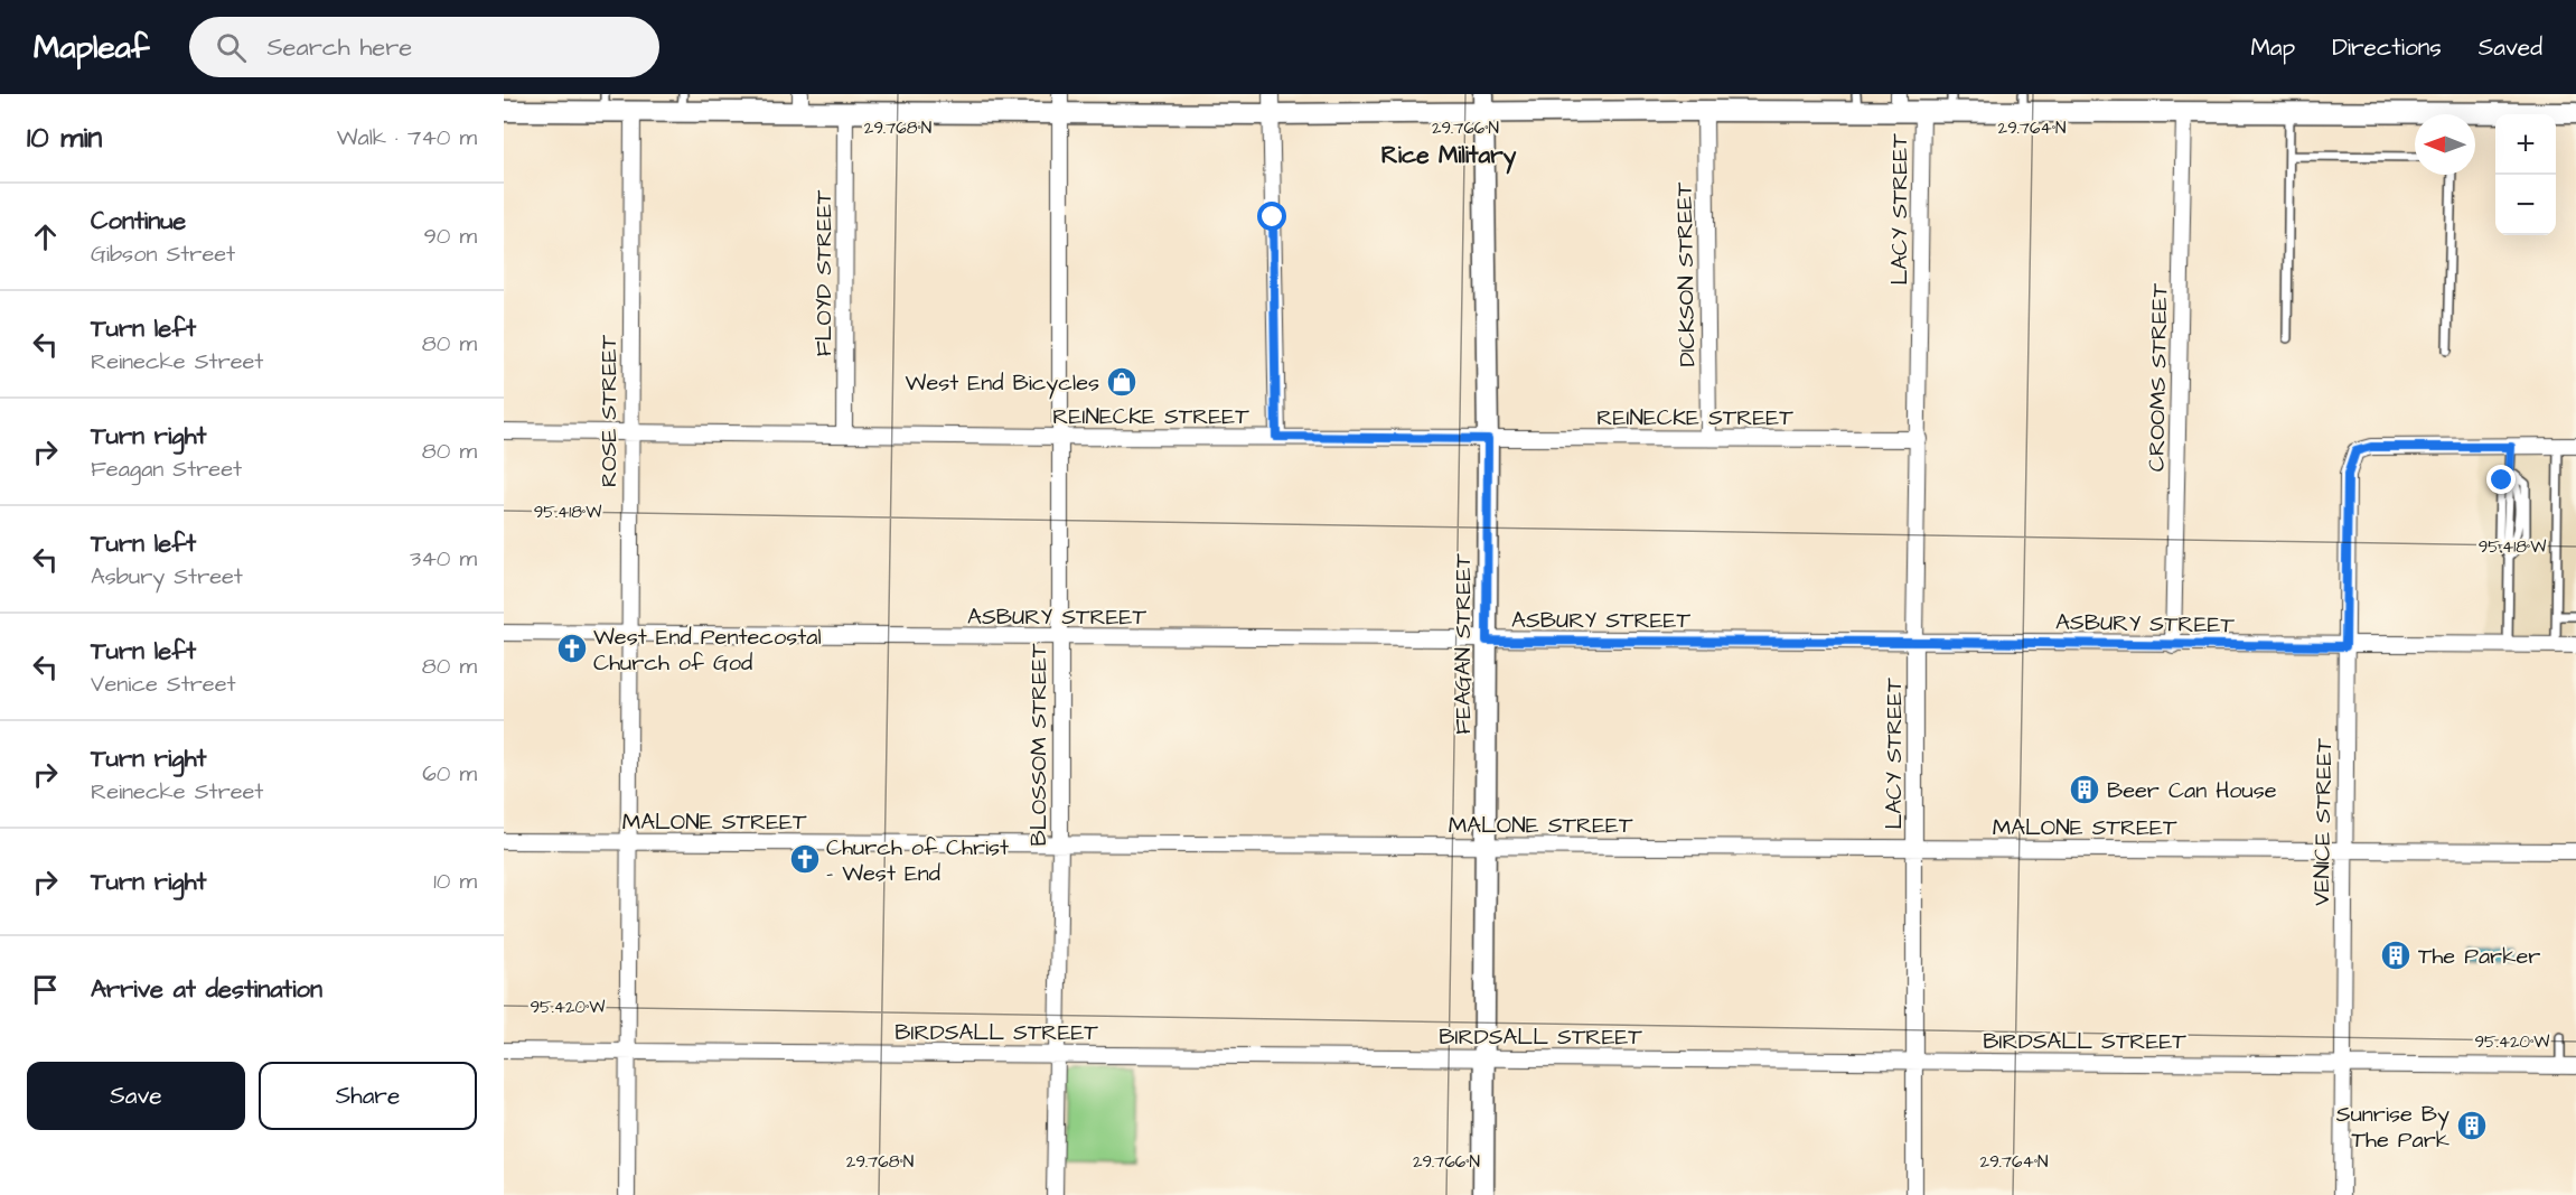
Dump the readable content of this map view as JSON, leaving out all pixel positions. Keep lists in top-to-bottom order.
{
  "streets": {
    "street": [
      "LACY STREET",
      "FLOYD STREET",
      "DICKSON STREET",
      "CROOMS STREET",
      "ROSE STREET",
      "REINECKE STREET",
      "ASBURY STREET",
      "FEAGAN STREET",
      "BLOSSOM STREET",
      "MALONE STREET",
      "VENICE STREET",
      "BIRDSALL STREET"
    ]
  },
  "crossings": [
    ["LACY STREET", "REINECKE STREET"],
    ["LACY STREET", "ASBURY STREET"],
    ["LACY STREET", "MALONE STREET"],
    ["LACY STREET", "BIRDSALL STREET"],
    ["FLOYD STREET", "REINECKE STREET"],
    ["DICKSON STREET", "REINECKE STREET"],
    ["CROOMS STREET", "ASBURY STREET"],
    ["ROSE STREET", "REINECKE STREET"],
    ["ROSE STREET", "ASBURY STREET"],
    ["ROSE STREET", "MALONE STREET"],
    ["ROSE STREET", "BIRDSALL STREET"],
    ["REINECKE STREET", "FEAGAN STREET"],
    ["REINECKE STREET", "BLOSSOM STREET"],
    ["ASBURY STREET", "FEAGAN STREET"],
    ["ASBURY STREET", "BLOSSOM STREET"],
    ["ASBURY STREET", "VENICE STREET"],
    ["FEAGAN STREET", "MALONE STREET"],
    ["FEAGAN STREET", "BIRDSALL STREET"],
    ["BLOSSOM STREET", "MALONE STREET"],
    ["BLOSSOM STREET", "BIRDSALL STREET"],
    ["MALONE STREET", "VENICE STREET"],
    ["VENICE STREET", "BIRDSALL STREET"]
  ],
  "districts": ["Rice Military"],
  "places": {
    "shop": ["West End Bicycles"],
    "church": ["West End Pentecostal Church of God", "Church of Christ - West End"],
    "building": ["Beer Can House", "The Parker", "Sunrise By The Park"]
  },
  "north": "left",
  "page": {
    "header": "Mapleaf",
    "search": "Search here",
    "nav": ["Map", "Directions", "Saved"],
    "heading": ["10 min", "Walk · 740 m"],
    "map_buttons": ["+", "−"],
    "list": [
      ["Continue", "Gibson Street", "90 m"],
      ["Turn left", "Reinecke Street", "80 m"],
      ["Turn right", "Feagan Street", "80 m"],
      ["Turn left", "Asbury Street", "340 m"],
      ["Turn left", "Venice Street", "80 m"],
      ["Turn right", "Reinecke Street", "60 m"],
      ["Turn right", "10 m"],
      "Arrive at destination"
    ],
    "buttons": ["Save", "Share"]
  },
  "coordinates": [
    "29.768°N",
    "29.766°N",
    "29.764°N",
    "95.418°W",
    "95.420°W"
  ]
}
